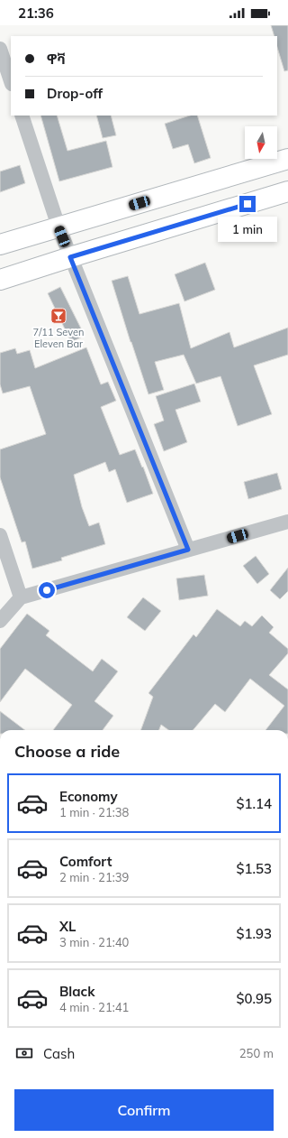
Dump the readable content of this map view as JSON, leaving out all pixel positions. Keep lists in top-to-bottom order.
{
  "places": {
    "bar": ["7/11 Seven Eleven Bar"]
  },
  "north": "bottom",
  "page": {
    "status": "21:36",
    "banner": ["ዋቫ", "Drop-off"],
    "bubble": "1 min",
    "heading": "Choose a ride",
    "list": [
      {
        "name": "Economy",
        "note": "1 min · 21:38",
        "value": "$1.14"
      },
      {
        "name": "Comfort",
        "note": "2 min · 21:39",
        "value": "$1.53"
      },
      {
        "name": "XL",
        "note": "3 min · 21:40",
        "value": "$1.93"
      },
      {
        "name": "Black",
        "note": "4 min · 21:41",
        "value": "$0.95"
      }
    ],
    "pay": ["Cash", "250 m"],
    "buttons": "Confirm"
  }
}
